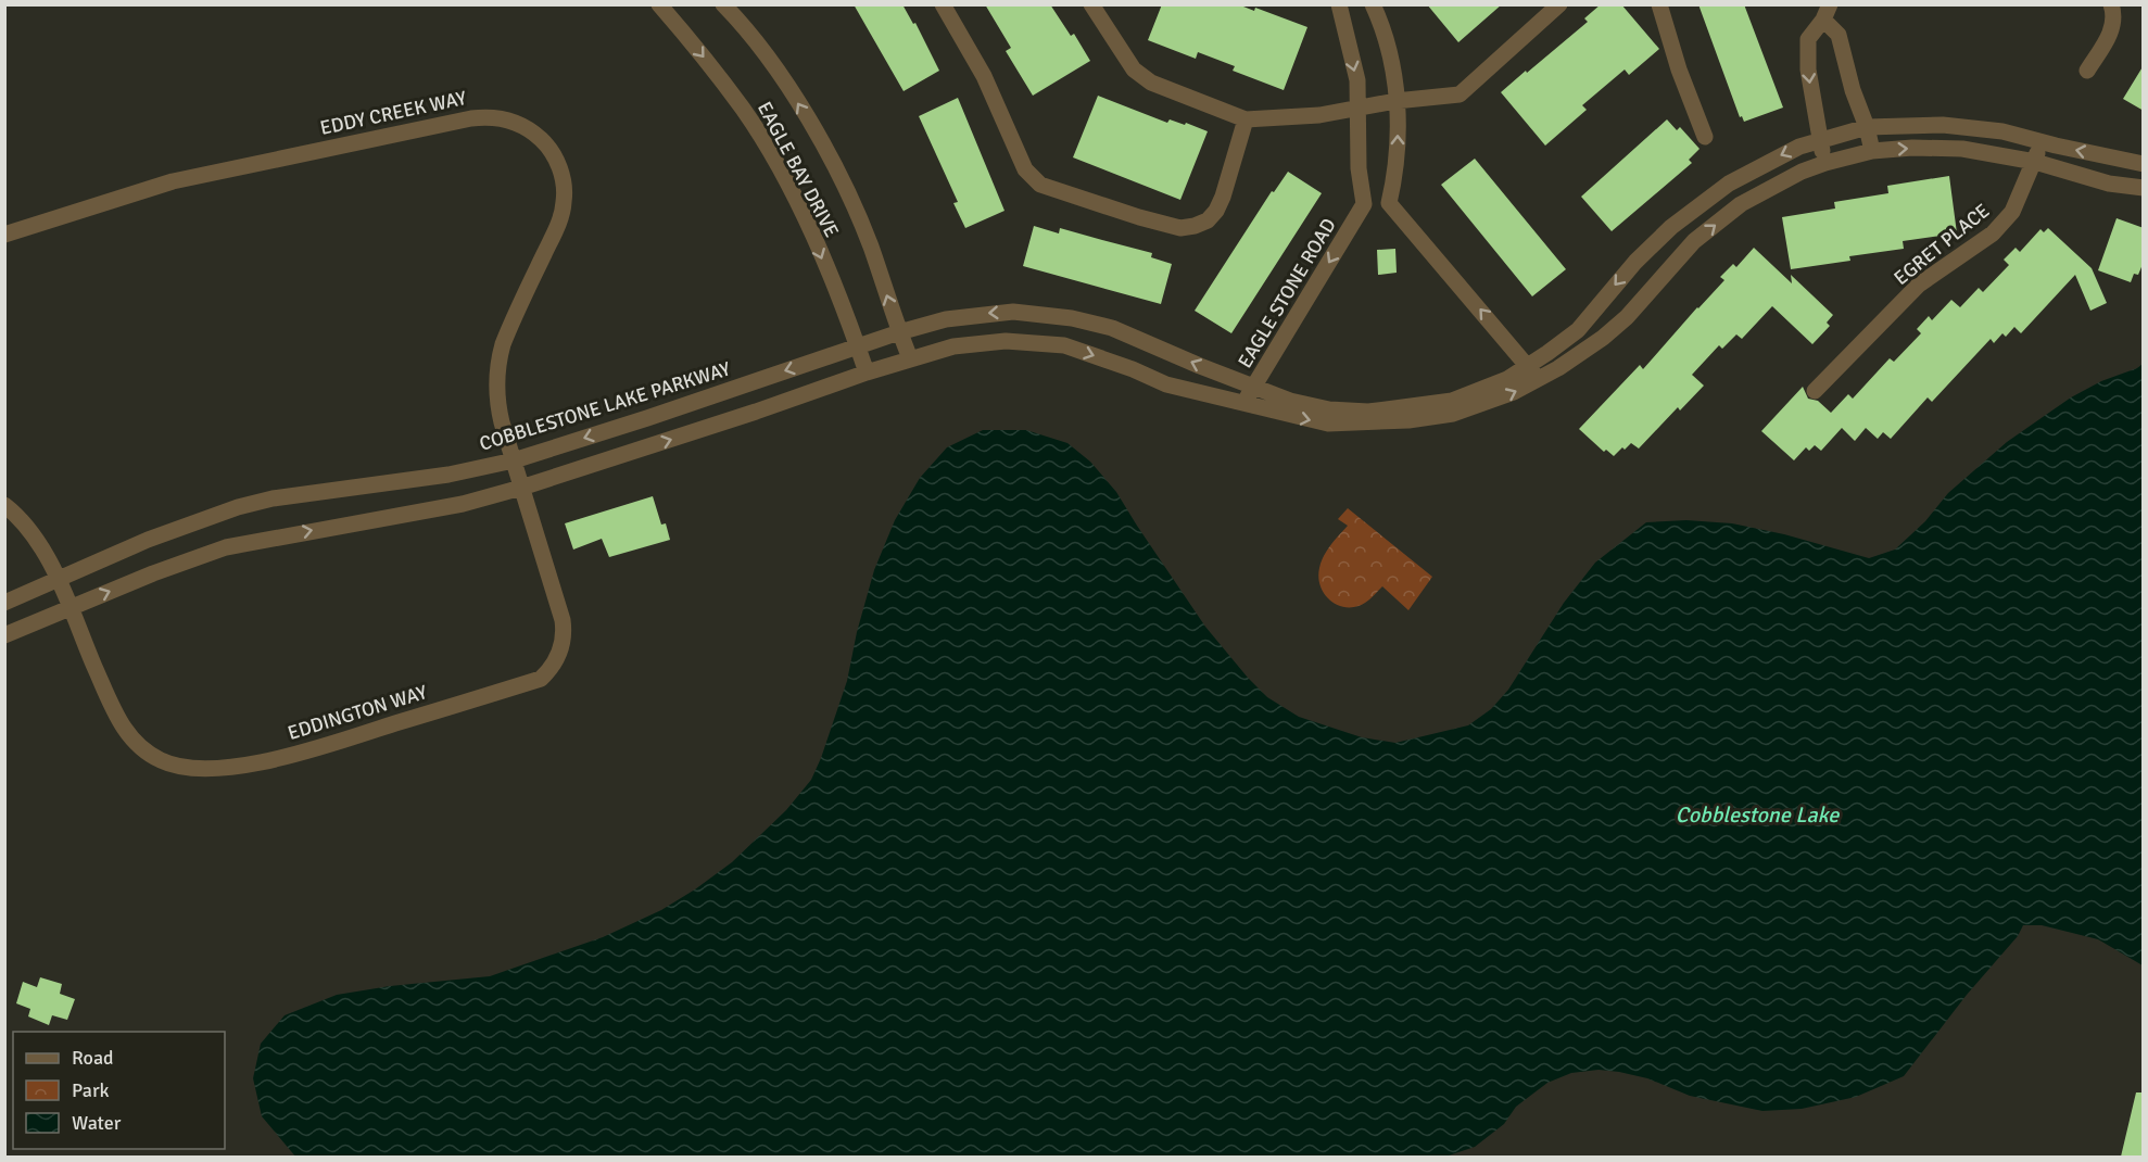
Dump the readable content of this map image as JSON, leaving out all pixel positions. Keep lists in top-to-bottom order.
{
  "streets": {
    "street": [
      "EDDY CREEK WAY",
      "EAGLE BAY DRIVE",
      "EGRET PLACE",
      "EAGLE STONE ROAD",
      "COBBLESTONE LAKE PARKWAY",
      "EDDINGTON WAY"
    ]
  },
  "crossings": [
    ["EDDY CREEK WAY", "COBBLESTONE LAKE PARKWAY"],
    ["EDDY CREEK WAY", "EDDINGTON WAY"],
    ["EAGLE BAY DRIVE", "COBBLESTONE LAKE PARKWAY"],
    ["EGRET PLACE", "COBBLESTONE LAKE PARKWAY"],
    ["EAGLE STONE ROAD", "COBBLESTONE LAKE PARKWAY"]
  ],
  "one_way": ["EAGLE STONE ROAD"],
  "water": ["Cobblestone Lake"],
  "legend": ["Road", "Park", "Water"]
}
